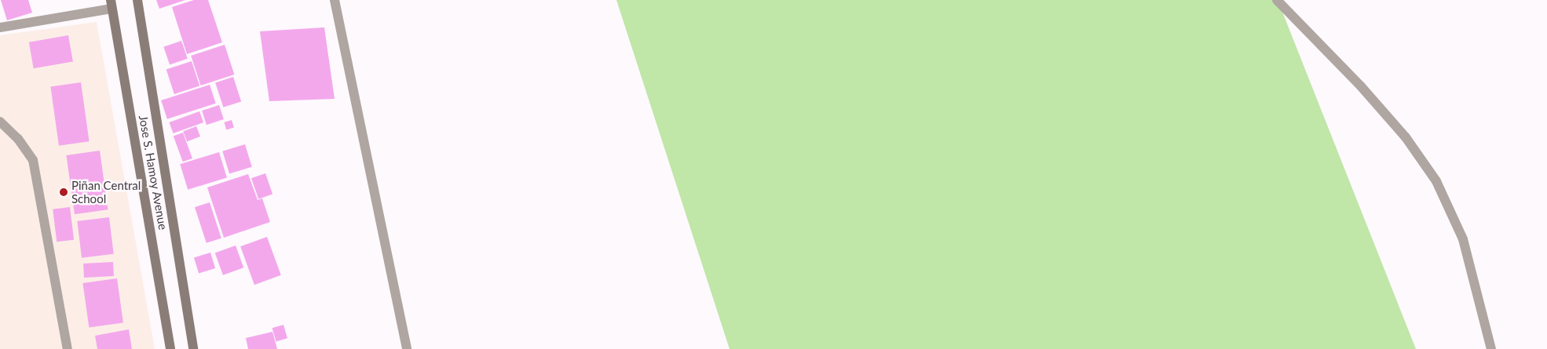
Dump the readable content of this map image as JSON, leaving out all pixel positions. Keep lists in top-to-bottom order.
{
  "streets": {
    "main road": ["Jose S. Hamoy Avenue"]
  },
  "places": ["Piñan Central School"]
}
